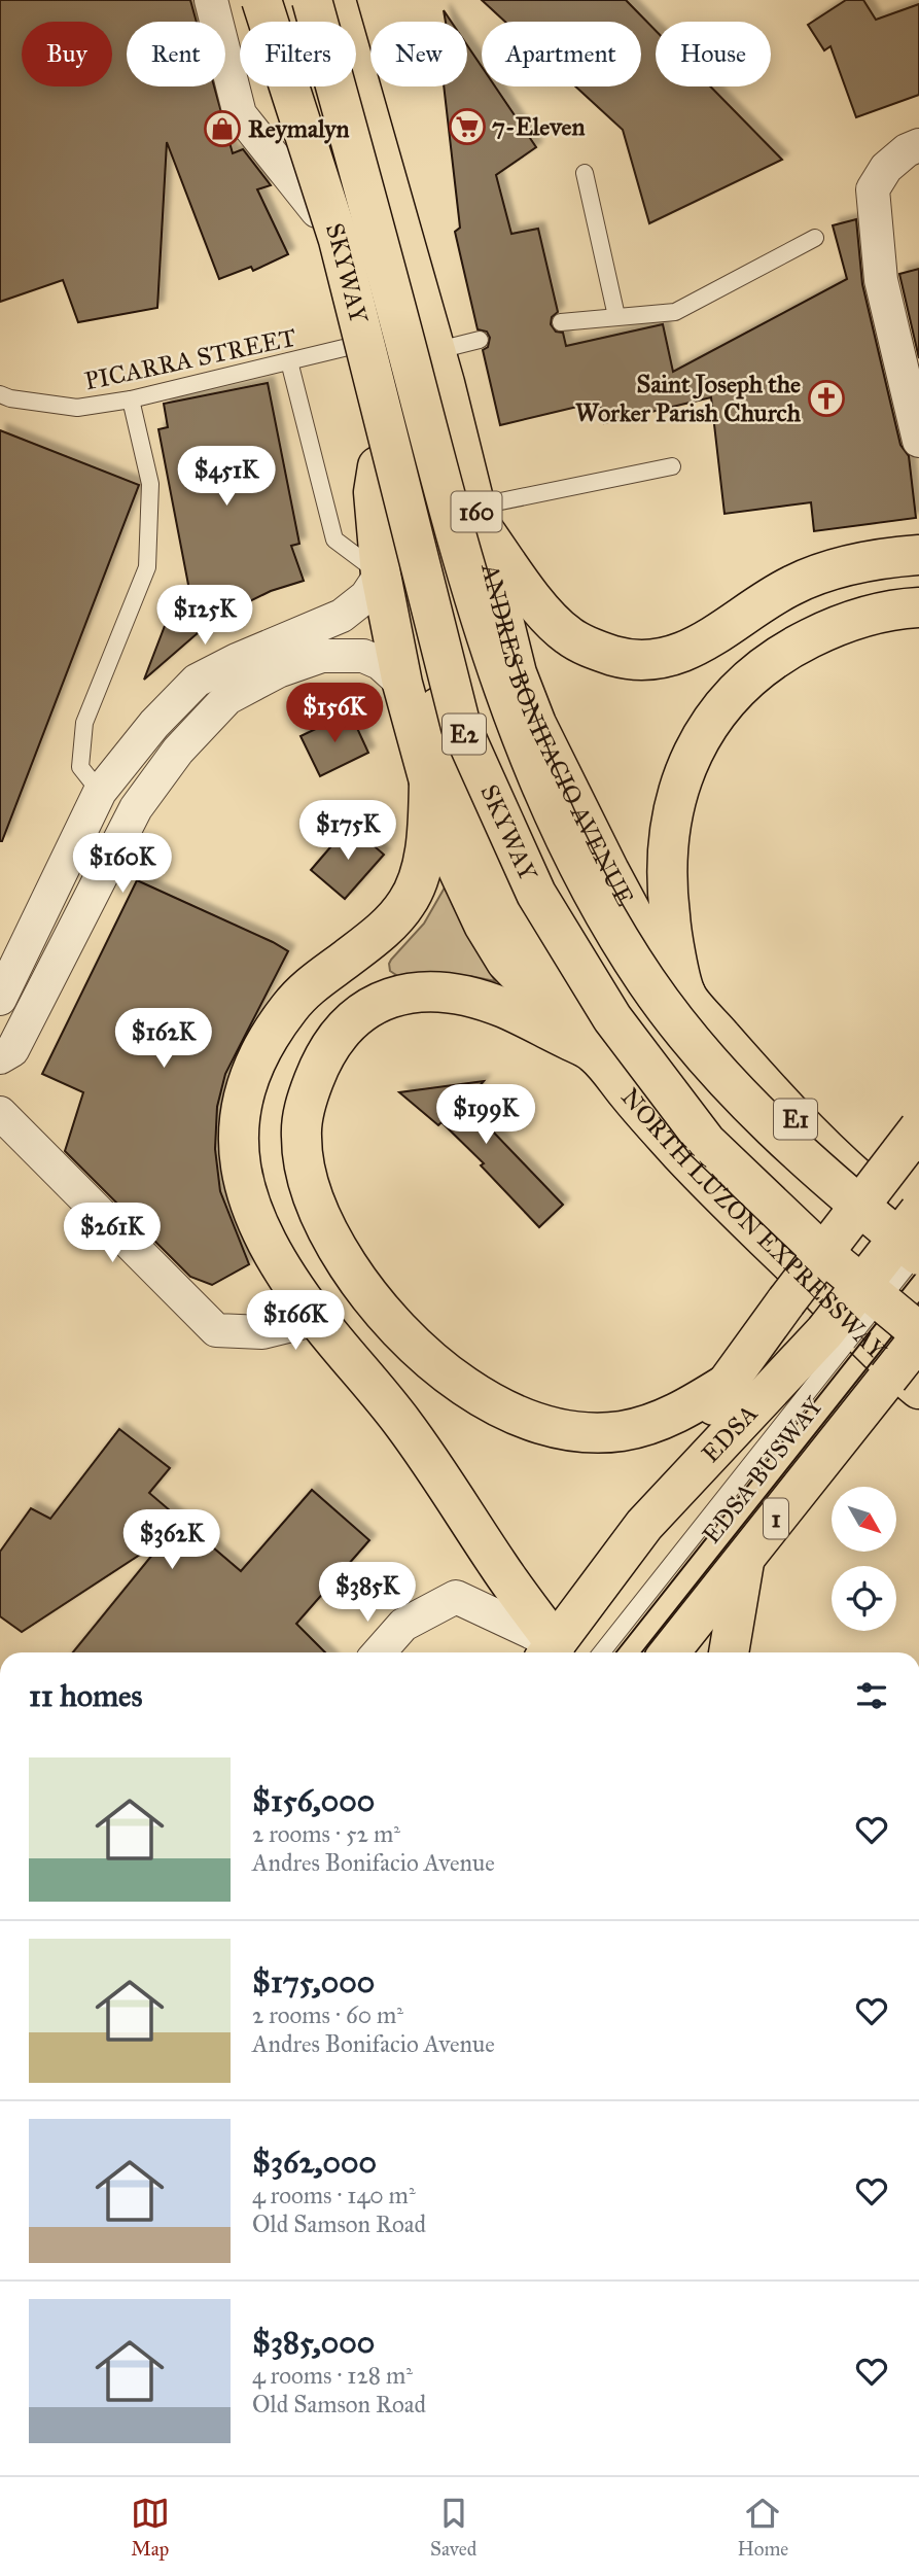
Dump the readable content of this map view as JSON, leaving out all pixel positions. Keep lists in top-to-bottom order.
{
  "streets": {
    "main road": [
      "SKYWAY",
      "160",
      "ANDRES BONIFACIO AVENUE",
      "E2",
      "E1",
      "NORTH LUZON EXPRESSWAY",
      "EDSA",
      "1"
    ],
    "lane": ["PICARRA STREET", "EDSA BUSWAY"]
  },
  "crossings": [
    ["SKYWAY", "EDSA BUSWAY"],
    ["ANDRES BONIFACIO AVENUE", "E1"],
    ["NORTH LUZON EXPRESSWAY", "1"],
    ["EDSA", "EDSA BUSWAY"]
  ],
  "places": {
    "supermarket": ["7-Eleven"],
    "shop": ["Reymalyn"],
    "church": ["Saint Joseph the Worker Parish Church"]
  },
  "north": "bottom right",
  "page": {
    "chip": [
      "Buy",
      "Rent",
      "Filters",
      "New",
      "Apartment",
      "House"
    ],
    "price": [
      "$451K",
      "$125K",
      "$156K",
      "$175K",
      "$160K",
      "$162K",
      "$199K",
      "$261K",
      "$166K",
      "$362K",
      "$385K"
    ],
    "heading": "11 homes",
    "list": [
      {
        "name": "$156,000",
        "note": "2 rooms · 52 m² · Andres Bonifacio Avenue"
      },
      {
        "name": "$175,000",
        "note": "2 rooms · 60 m² · Andres Bonifacio Avenue"
      },
      {
        "name": "$362,000",
        "note": "4 rooms · 140 m² · Old Samson Road"
      },
      {
        "name": "$385,000",
        "note": "4 rooms · 128 m² · Old Samson Road"
      }
    ],
    "tabs": ["Map", "Saved", "Home"]
  }
}
